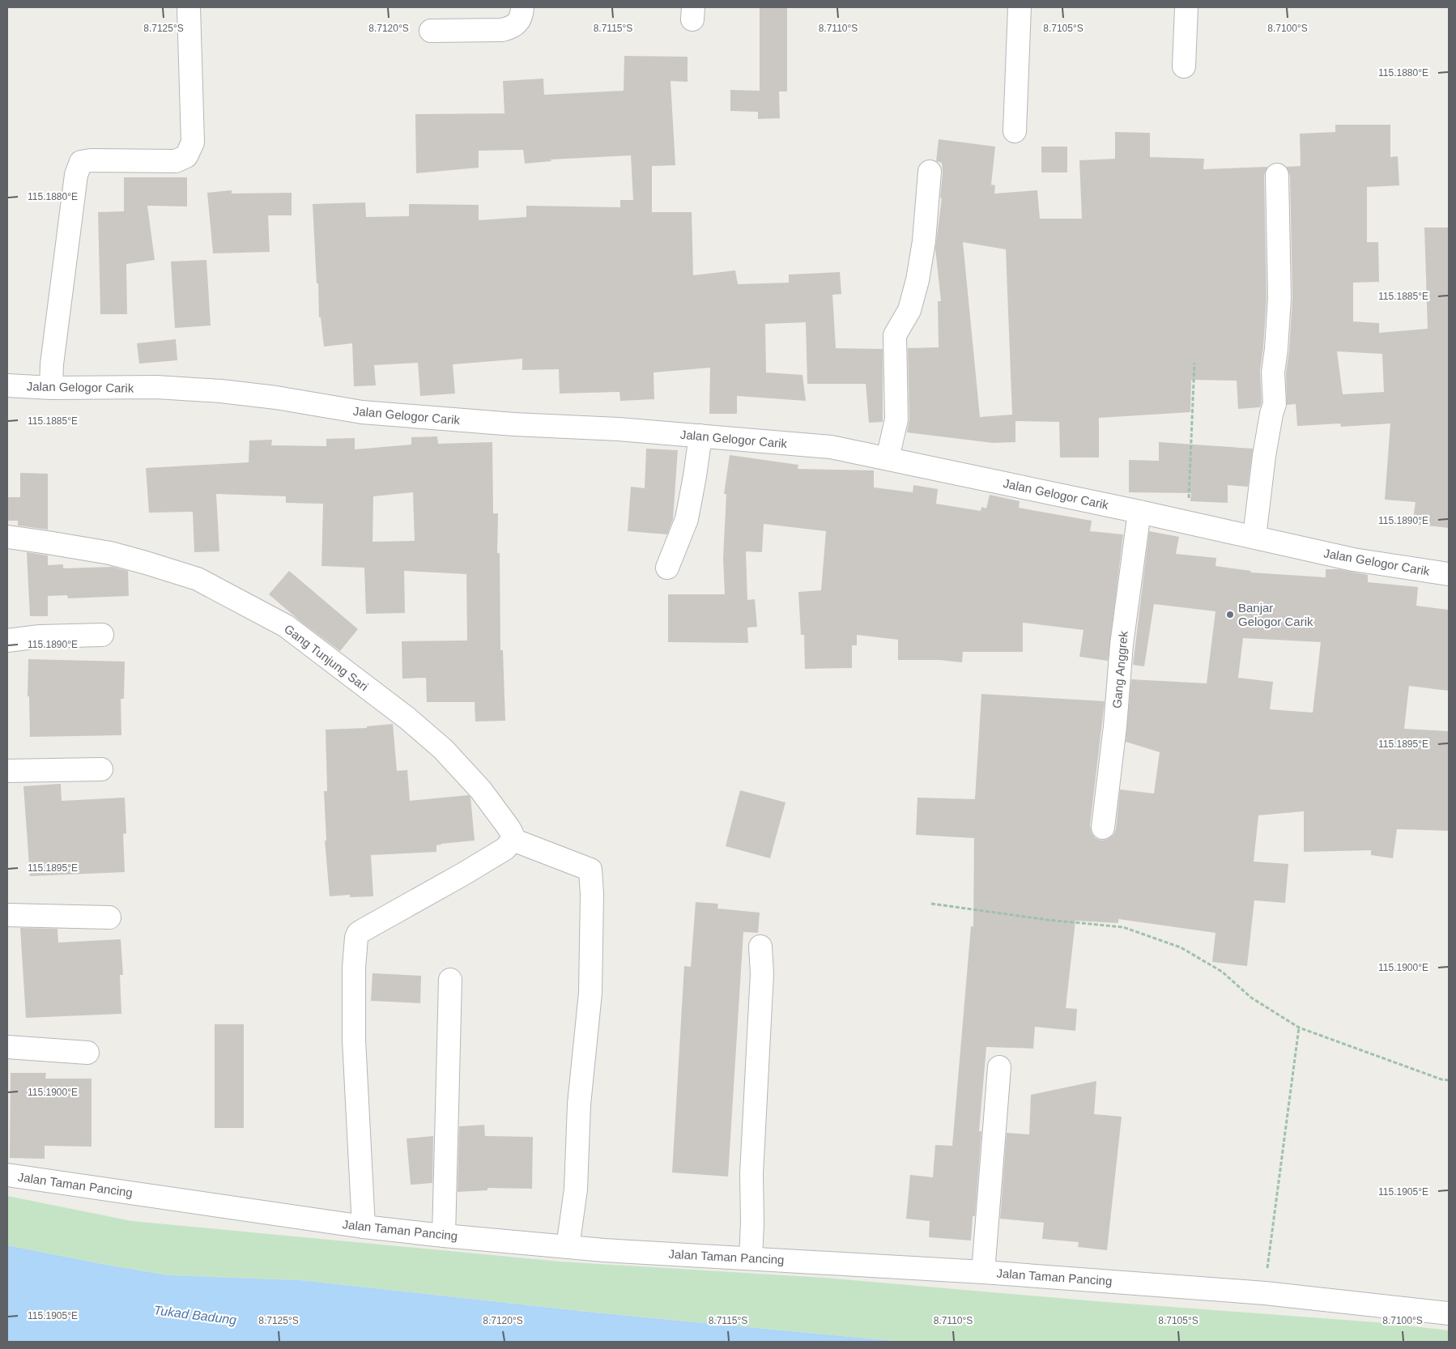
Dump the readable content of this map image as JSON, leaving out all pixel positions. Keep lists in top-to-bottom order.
{
  "streets": {
    "street": [
      "Jalan Gelogor Carik",
      "Gang Tunjung Sari",
      "Gang Anggrek",
      "Jalan Taman Pancing"
    ]
  },
  "crossings": [
    ["Jalan Gelogor Carik", "Gang Anggrek"]
  ],
  "water": ["Tukad Badung"],
  "places": ["Banjar Gelogor Carik"],
  "coordinates": [
    "8.7125°S",
    "8.7120°S",
    "8.7115°S",
    "8.7110°S",
    "8.7105°S",
    "8.7100°S",
    "115.1880°E",
    "115.1885°E",
    "115.1890°E",
    "115.1895°E",
    "115.1900°E",
    "115.1905°E"
  ]
}
